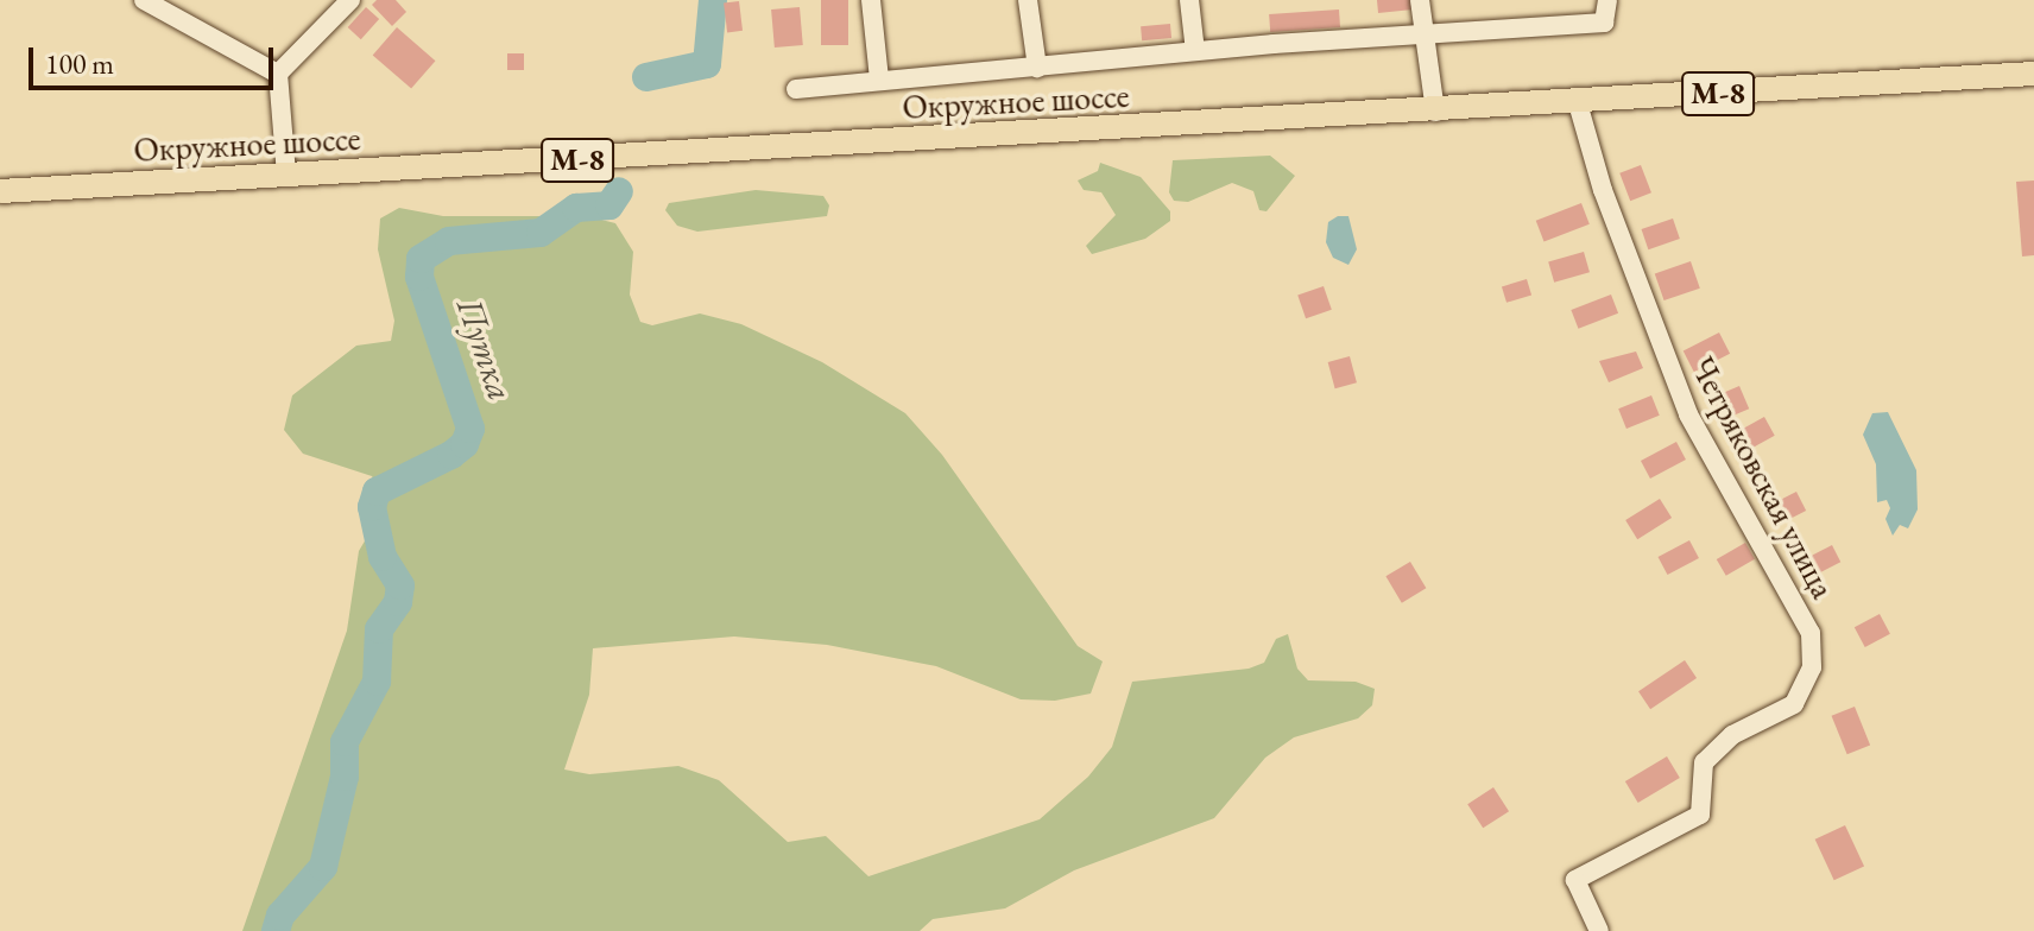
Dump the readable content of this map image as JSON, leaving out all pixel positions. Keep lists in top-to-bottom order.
{
  "streets": {
    "main road": ["М-8", "Окружное шоссе"],
    "street": ["Четряковская улица"]
  },
  "crossings": [
    ["Окружное шоссе", "Четряковская улица"]
  ],
  "water": ["Путка"],
  "scale_bar": "100 m"
}
